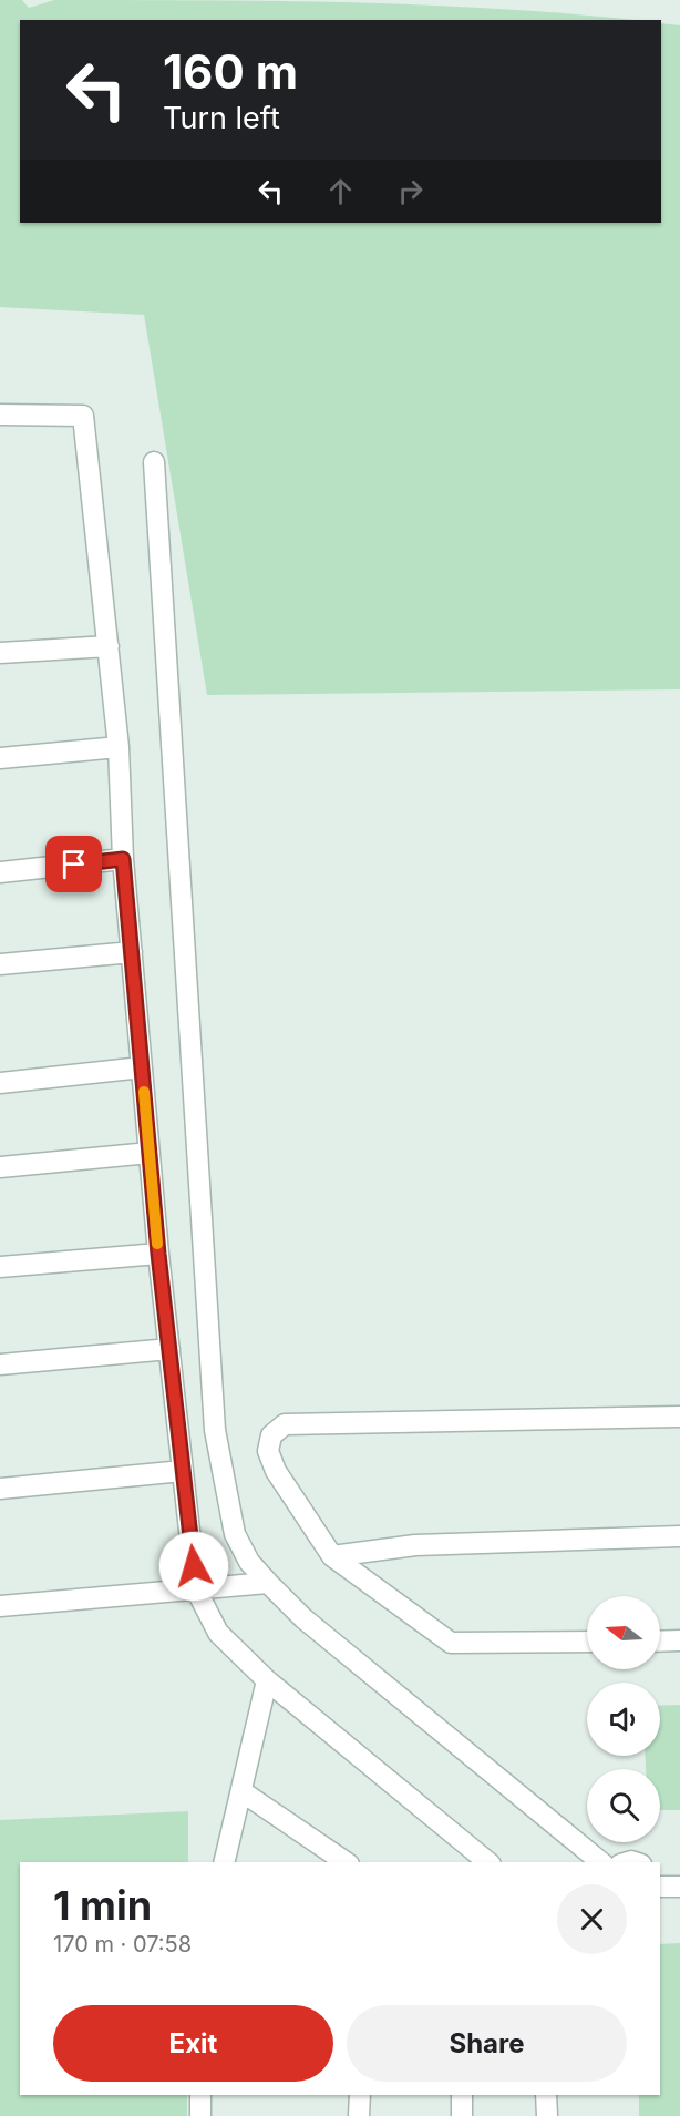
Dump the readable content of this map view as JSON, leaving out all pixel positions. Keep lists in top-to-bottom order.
{
  "north": "left",
  "page": {
    "turn": ["160 m", "Turn left"],
    "heading": ["1 min", "170 m · 07:58"],
    "buttons": ["Exit", "Share"]
  }
}
